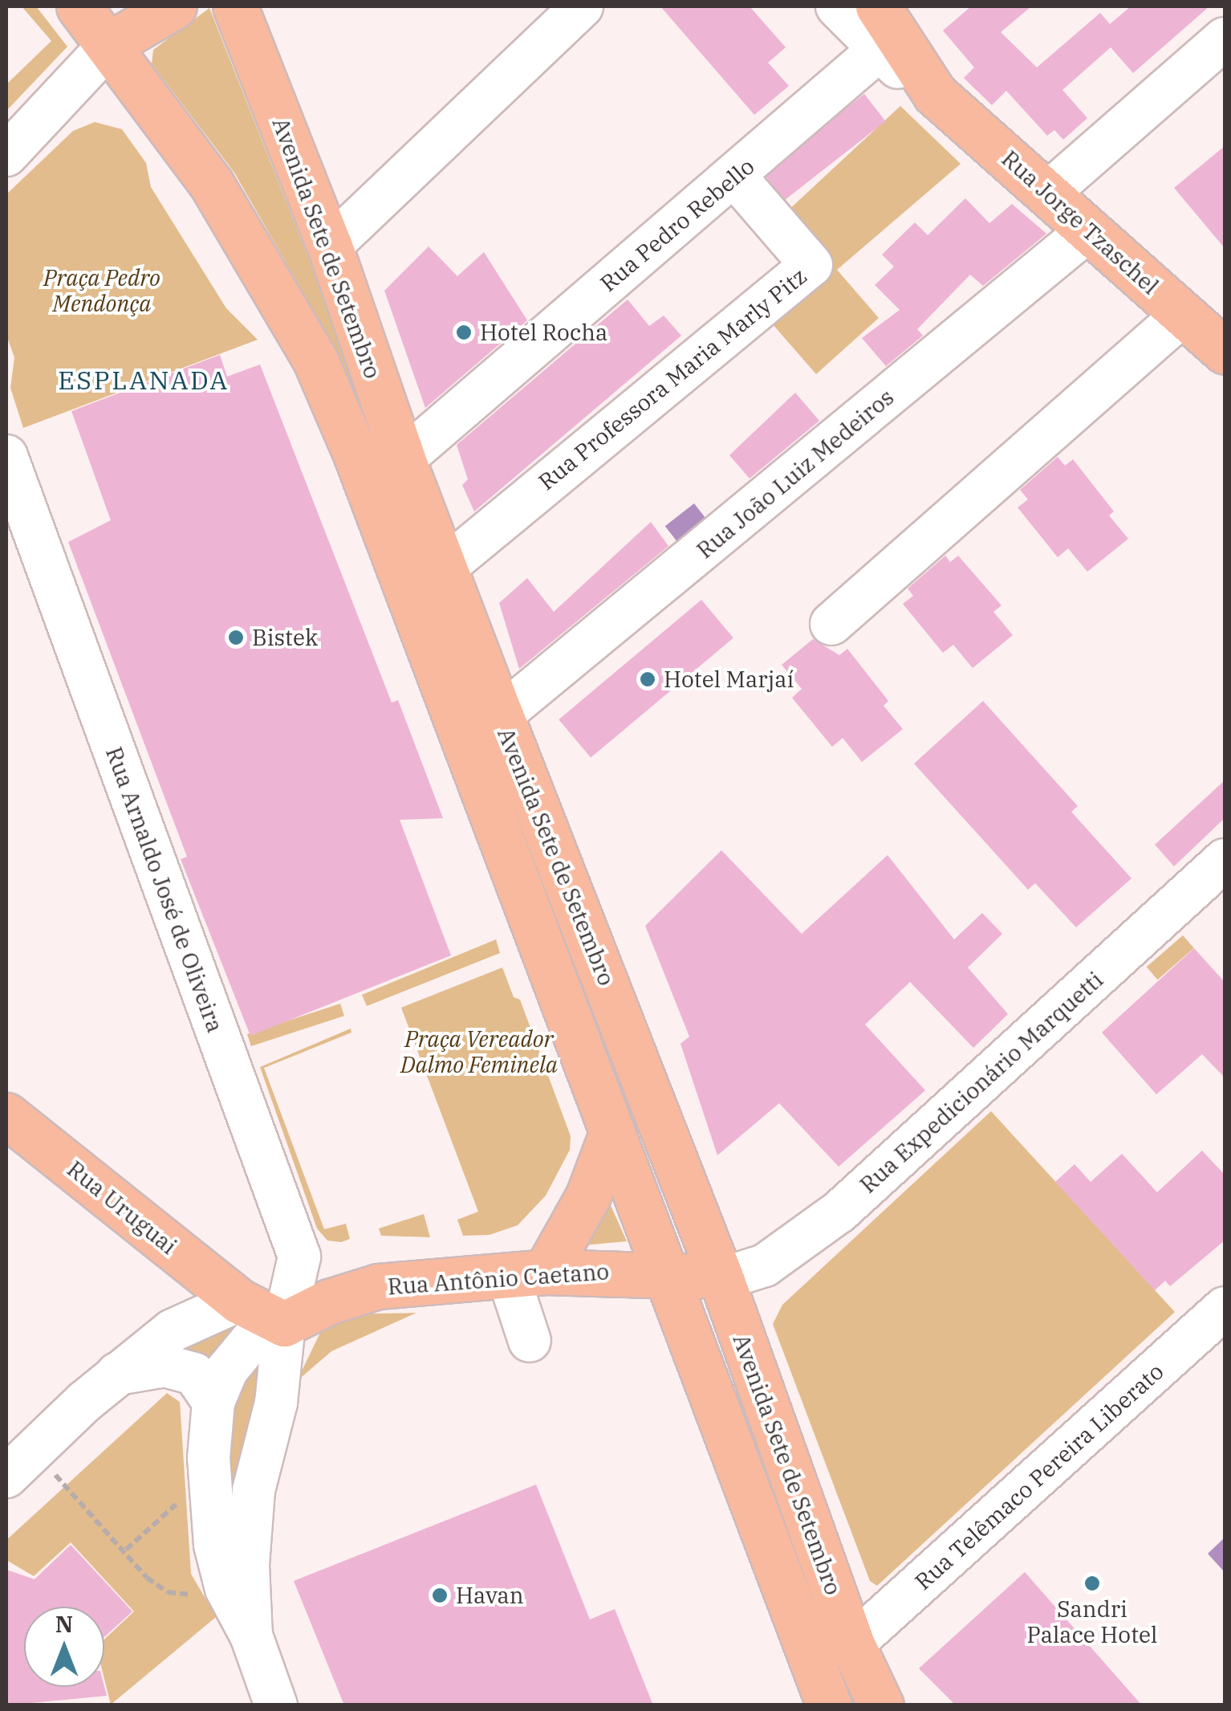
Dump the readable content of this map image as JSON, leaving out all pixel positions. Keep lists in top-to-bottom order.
{
  "streets": {
    "main road": [
      "Rua Jorge Tzaschel",
      "Avenida Sete de Setembro",
      "Rua Uruguai",
      "Rua Antônio Caetano"
    ],
    "street": [
      "Rua Pedro Rebello",
      "Rua Professora Maria Marly Pitz",
      "Rua João Luiz Medeiros",
      "Rua Arnaldo José de Oliveira",
      "Rua Expedicionário Marquetti",
      "Rua Telêmaco Pereira Liberato"
    ]
  },
  "crossings": [
    ["Rua Jorge Tzaschel", "Rua João Luiz Medeiros"],
    ["Rua Pedro Rebello", "Avenida Sete de Setembro"],
    ["Rua Pedro Rebello", "Rua Professora Maria Marly Pitz"],
    ["Avenida Sete de Setembro", "Rua Professora Maria Marly Pitz"],
    ["Avenida Sete de Setembro", "Rua João Luiz Medeiros"],
    ["Avenida Sete de Setembro", "Rua Expedicionário Marquetti"],
    ["Avenida Sete de Setembro", "Rua Antônio Caetano"],
    ["Avenida Sete de Setembro", "Rua Telêmaco Pereira Liberato"],
    ["Rua Arnaldo José de Oliveira", "Rua Antônio Caetano"],
    ["Rua Expedicionário Marquetti", "Rua Antônio Caetano"]
  ],
  "districts": ["ESPLANADA"],
  "parks": ["Praça Pedro Mendonça", "Praça Vereador Dalmo Feminela"],
  "places": [
    "Hotel Rocha",
    "Bistek",
    "Hotel Marjaí",
    "Sandri Palace Hotel",
    "Havan"
  ],
  "north": "top"
}
